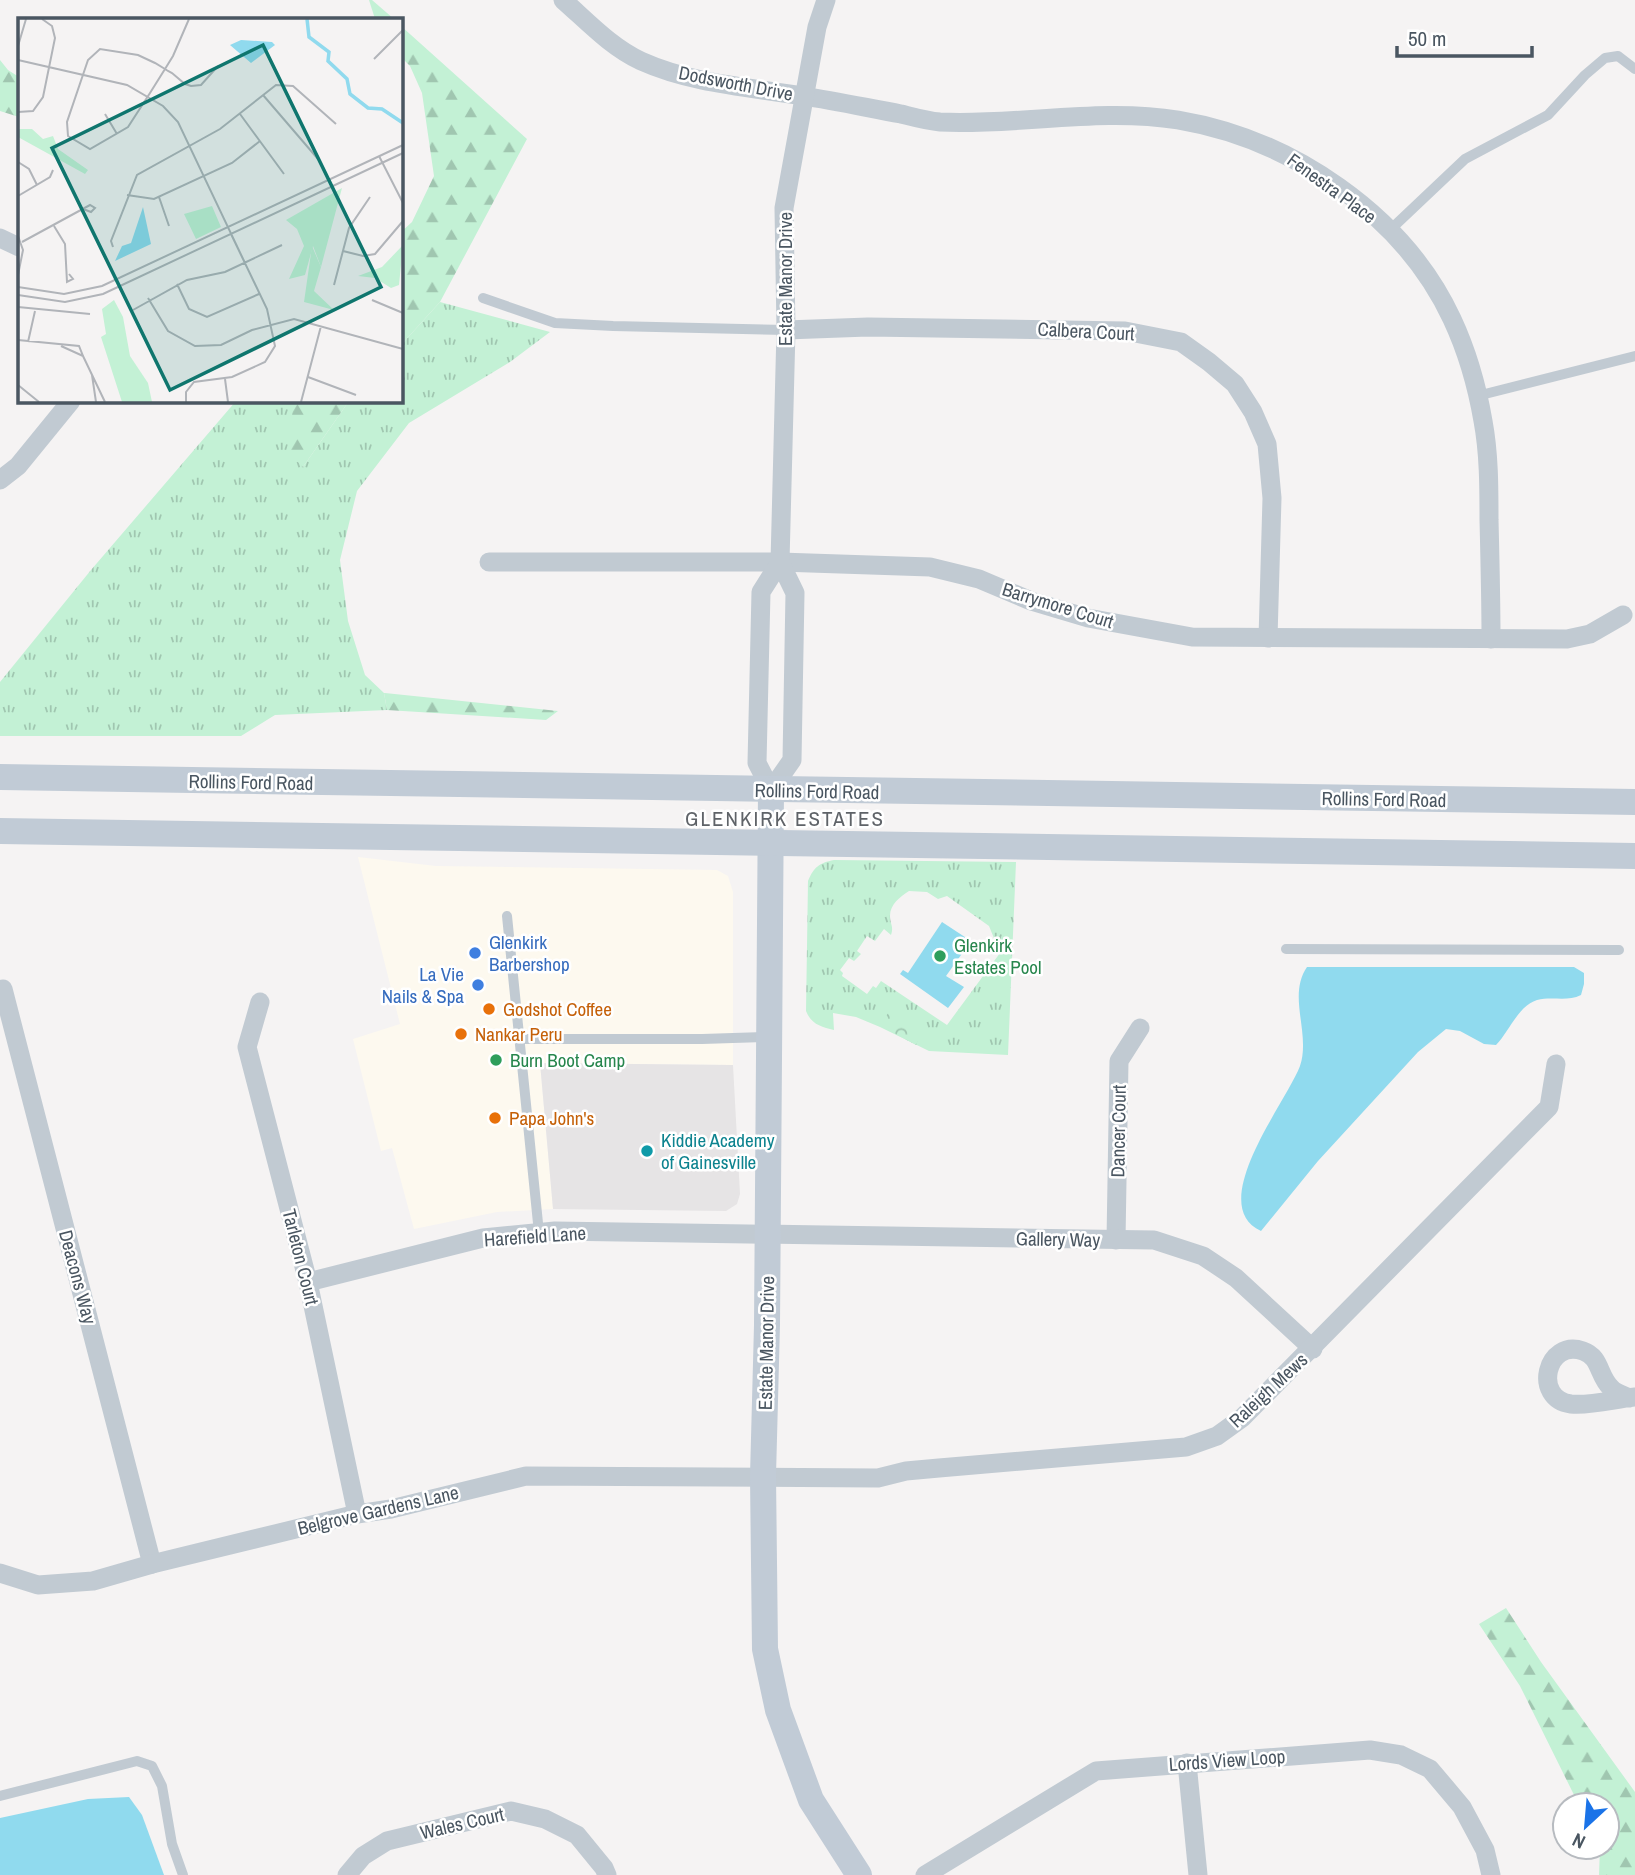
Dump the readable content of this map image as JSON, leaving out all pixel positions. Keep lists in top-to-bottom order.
{
  "streets": {
    "main road": ["Estate Manor Drive", "Rollins Ford Road"],
    "street": [
      "Dodsworth Drive",
      "Fenestra Place",
      "Calbera Court",
      "Barrymore Court",
      "Dancer Court",
      "Harefield Lane",
      "Gallery Way",
      "Tarleton Court",
      "Deacons Way",
      "Raleigh Mews",
      "Belgrove Gardens Lane",
      "Lords View Loop",
      "Wales Court"
    ]
  },
  "crossings": [
    ["Dodsworth Drive", "Fenestra Place"],
    ["Dodsworth Drive", "Estate Manor Drive"],
    ["Fenestra Place", "Estate Manor Drive"],
    ["Fenestra Place", "Barrymore Court"],
    ["Estate Manor Drive", "Calbera Court"],
    ["Estate Manor Drive", "Barrymore Court"],
    ["Estate Manor Drive", "Rollins Ford Road"],
    ["Estate Manor Drive", "Harefield Lane"],
    ["Estate Manor Drive", "Gallery Way"],
    ["Estate Manor Drive", "Raleigh Mews"],
    ["Estate Manor Drive", "Belgrove Gardens Lane"],
    ["Calbera Court", "Barrymore Court"],
    ["Dancer Court", "Gallery Way"],
    ["Harefield Lane", "Gallery Way"],
    ["Harefield Lane", "Tarleton Court"],
    ["Gallery Way", "Raleigh Mews"],
    ["Tarleton Court", "Belgrove Gardens Lane"],
    ["Deacons Way", "Belgrove Gardens Lane"],
    ["Raleigh Mews", "Belgrove Gardens Lane"]
  ],
  "districts": ["GLENKIRK ESTATES"],
  "places": [
    "Glenkirk Barbershop",
    "Glenkirk Estates Pool",
    "La Vie Nails & Spa",
    "Godshot Coffee",
    "Nankar Peru",
    "Burn Boot Camp",
    "Papa John's",
    "Kiddie Academy of Gainesville"
  ],
  "scale_bar": "50 m",
  "north": "bottom left"
}
